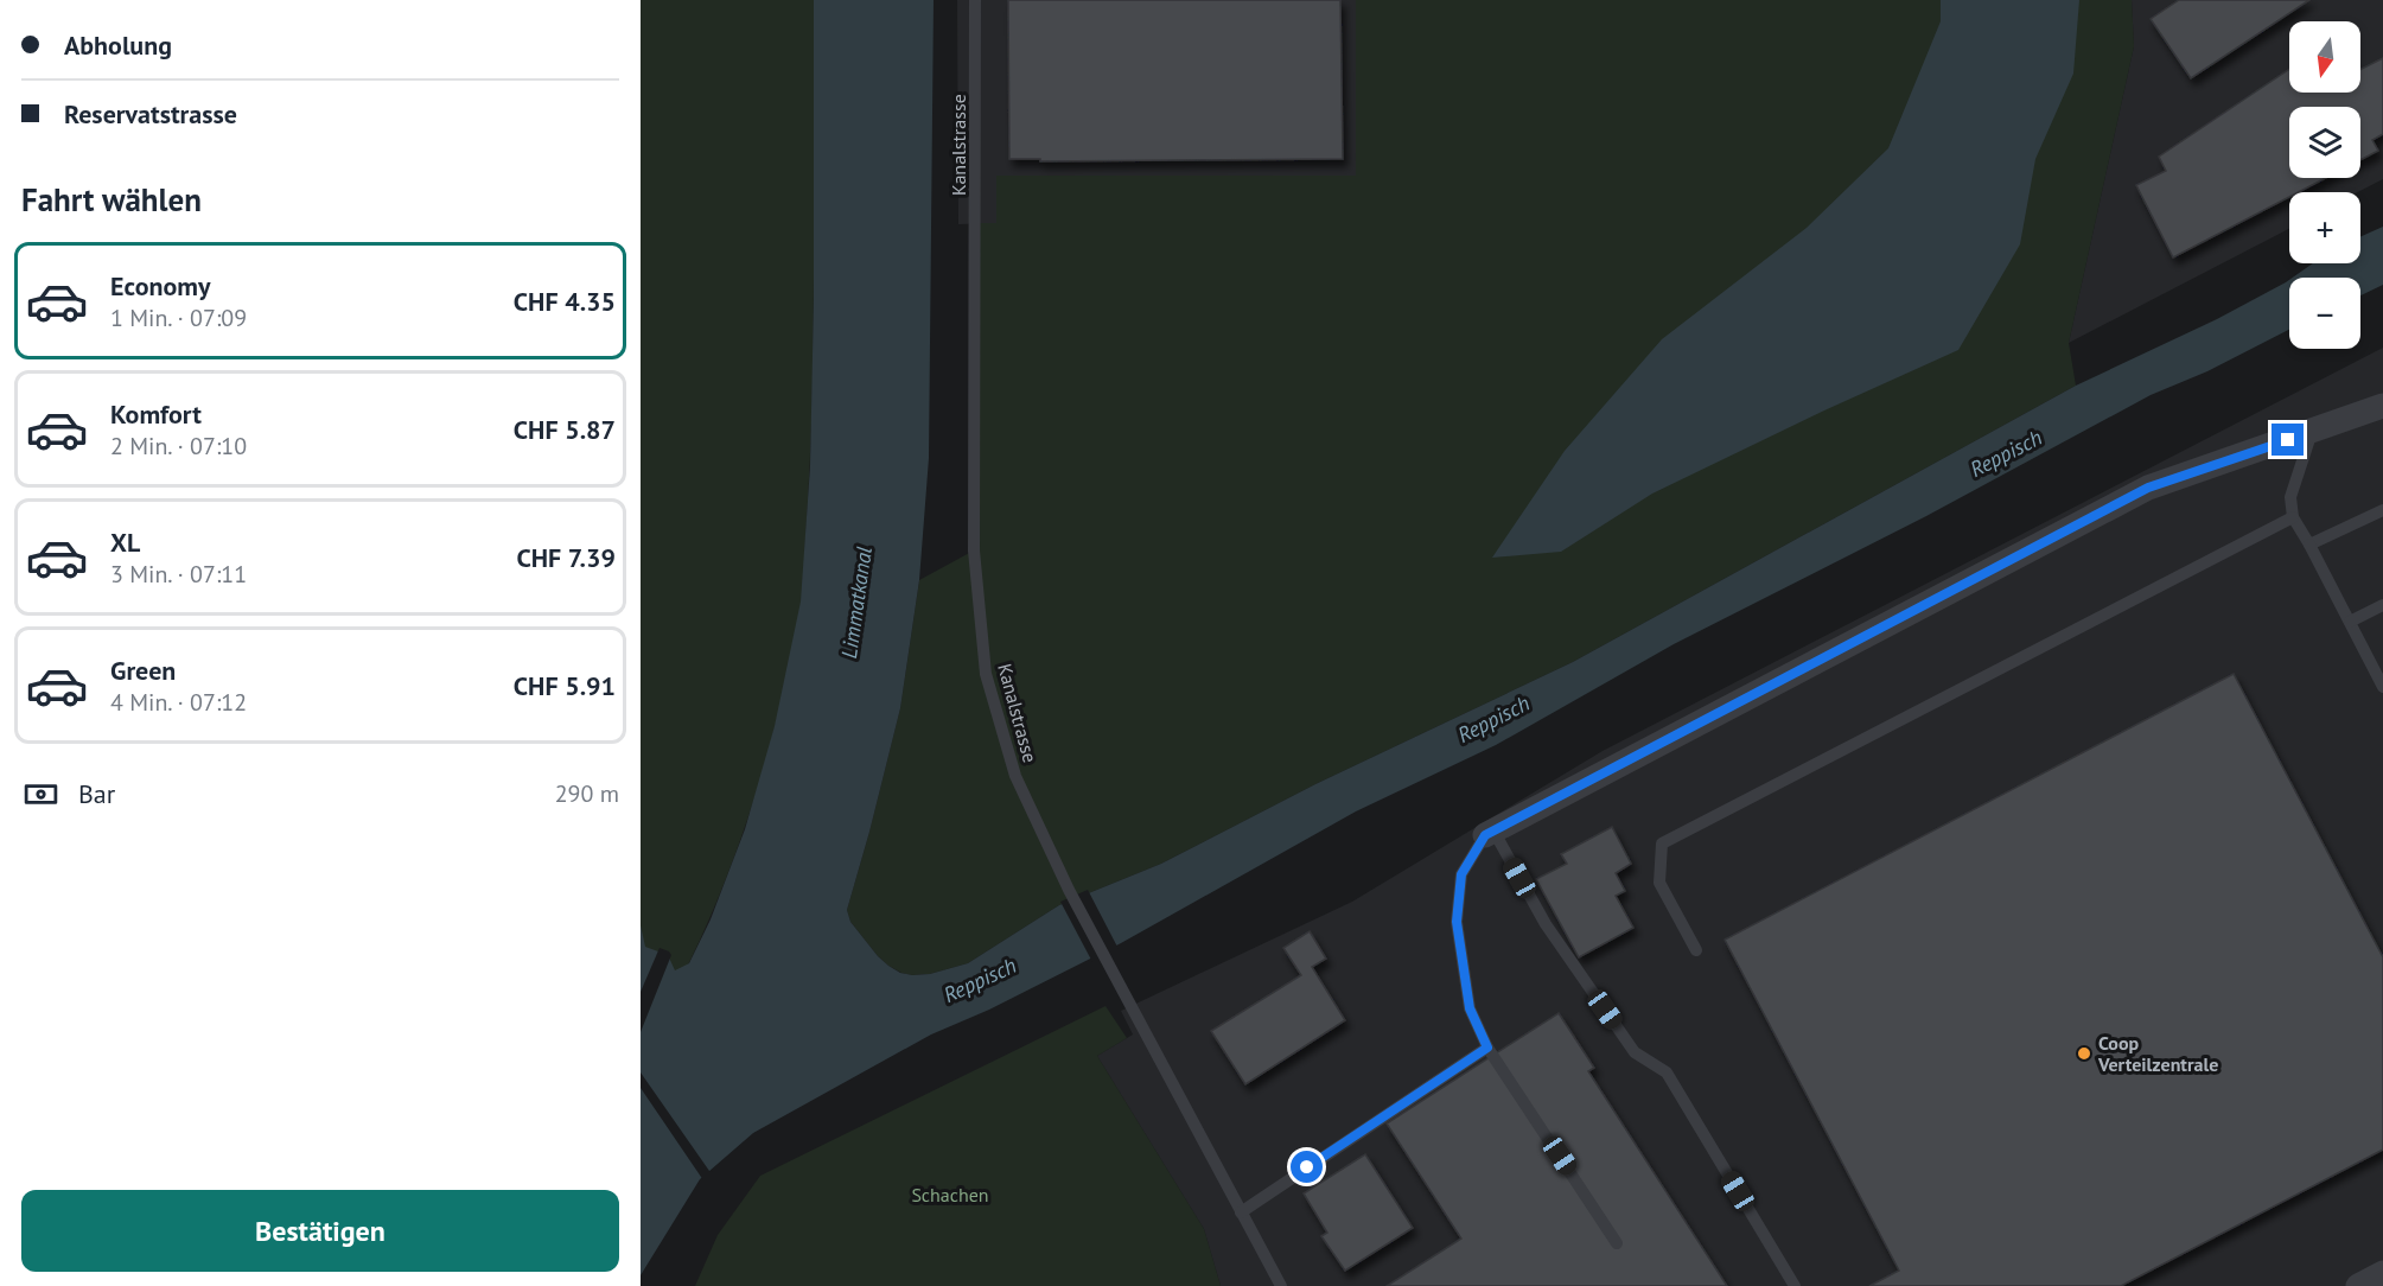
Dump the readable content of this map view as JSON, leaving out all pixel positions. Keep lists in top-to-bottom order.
{
  "streets": {
    "lane": ["Kanalstrasse"]
  },
  "water": ["Reppisch", "Limmatkanal"],
  "parks": ["Schachen"],
  "places": ["Coop Verteilzentrale"],
  "north": "bottom",
  "page": {
    "banner": ["Abholung", "Reservatstrasse"],
    "map_buttons": ["+", "−"],
    "heading": "Fahrt wählen",
    "list": [
      {
        "name": "Economy",
        "note": "1 Min. · 07:09",
        "value": "CHF 4.35"
      },
      {
        "name": "Komfort",
        "note": "2 Min. · 07:10",
        "value": "CHF 5.87"
      },
      {
        "name": "XL",
        "note": "3 Min. · 07:11",
        "value": "CHF 7.39"
      },
      {
        "name": "Green",
        "note": "4 Min. · 07:12",
        "value": "CHF 5.91"
      }
    ],
    "pay": ["Bar", "290 m"],
    "buttons": "Bestätigen"
  }
}
